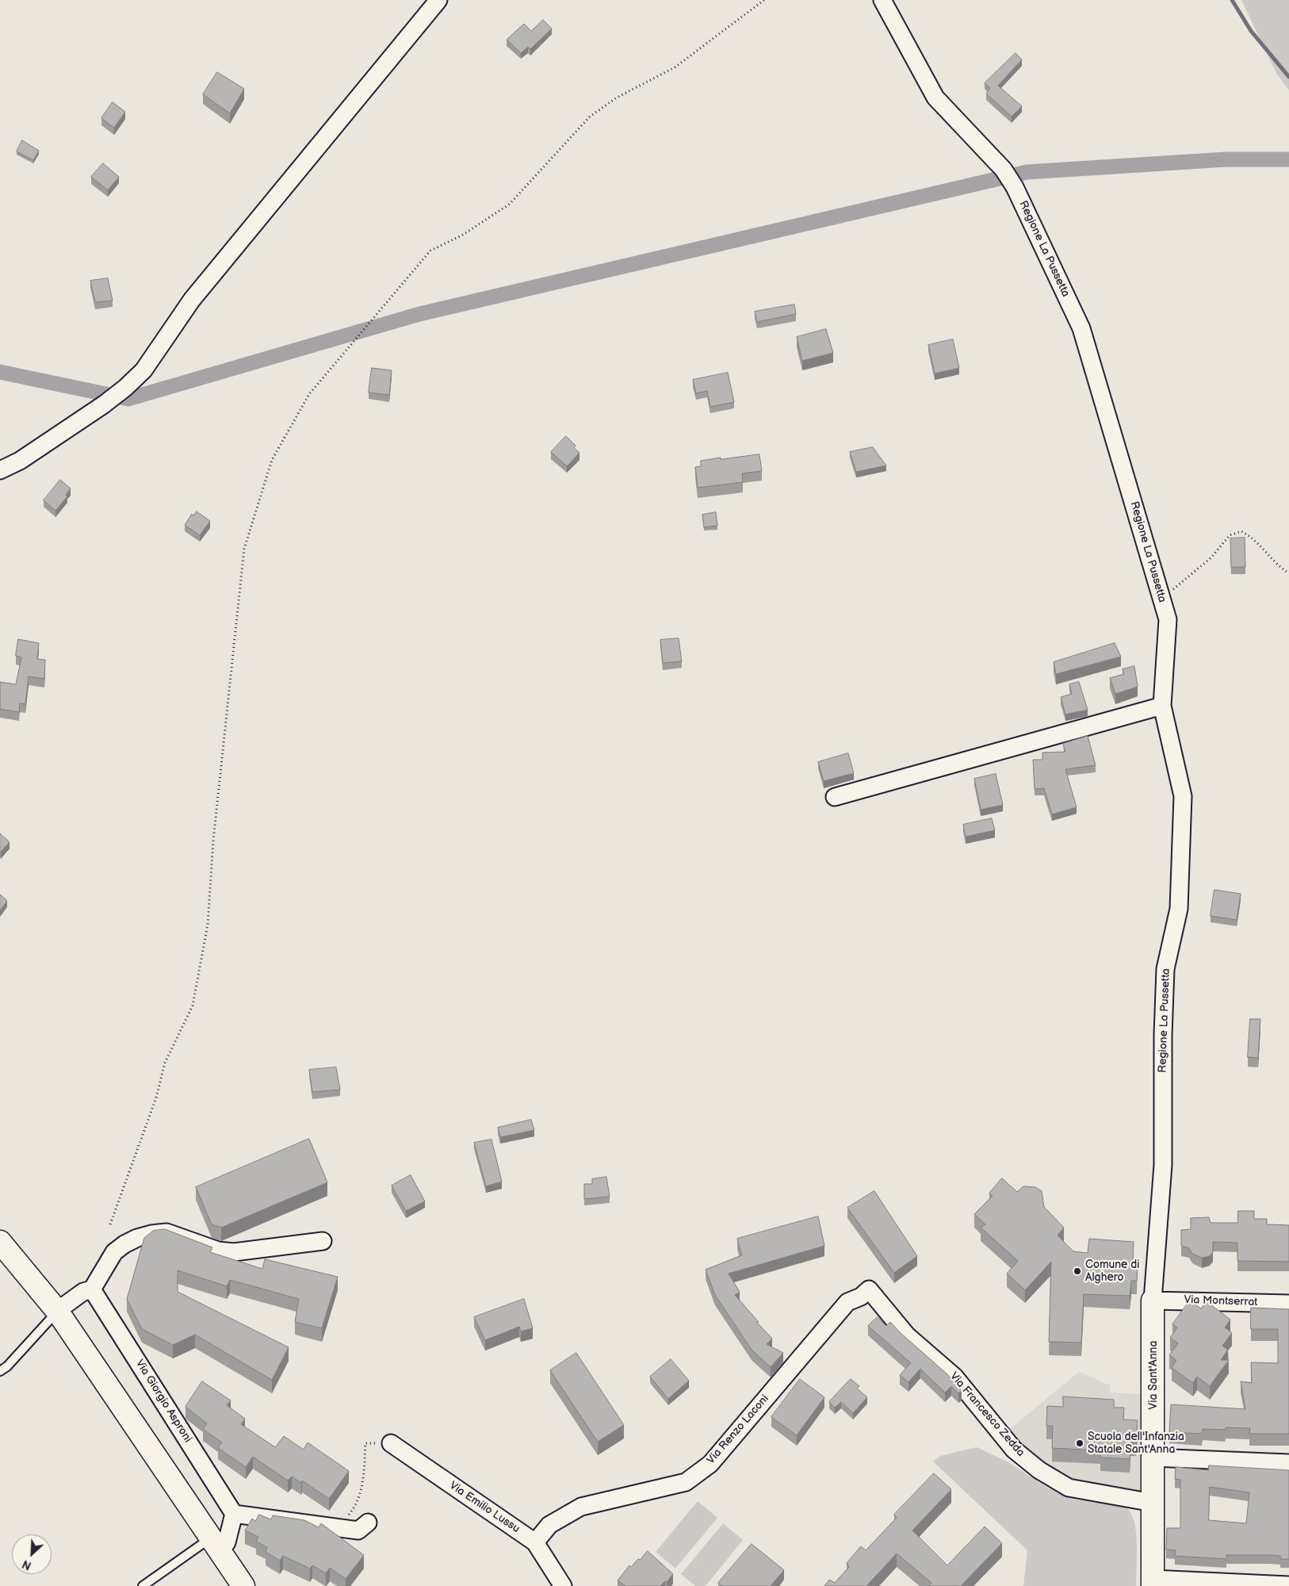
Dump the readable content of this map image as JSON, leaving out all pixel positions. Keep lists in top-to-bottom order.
{
  "streets": {
    "main road": ["Via Sant'Anna"],
    "street": [
      "Regione La Pussetta",
      "Via Montserrat",
      "Via Giorgio Asproni",
      "Via Francesco Zedda",
      "Via Renzo Laconi",
      "Via Emilio Lussu"
    ]
  },
  "crossings": [
    ["Regione La Pussetta", "Via Sant'Anna"],
    ["Via Montserrat", "Via Sant'Anna"],
    ["Via Sant'Anna", "Via Francesco Zedda"],
    ["Via Francesco Zedda", "Via Renzo Laconi"],
    ["Via Renzo Laconi", "Via Emilio Lussu"]
  ],
  "places": ["Comune di Alghero", "Scuola dell'Infanzia Statale Sant'Anna"],
  "north": "bottom left"
}
